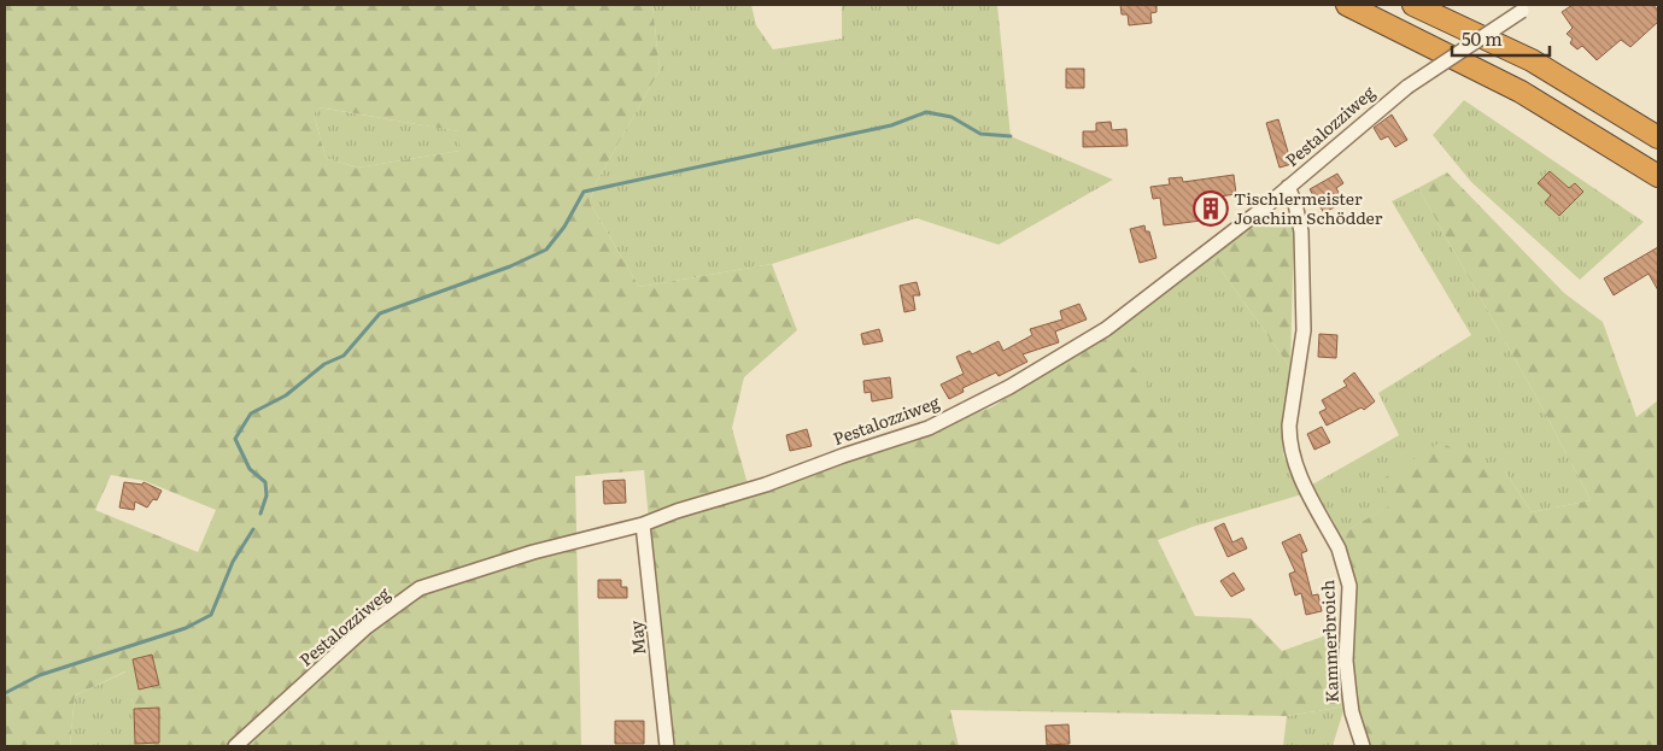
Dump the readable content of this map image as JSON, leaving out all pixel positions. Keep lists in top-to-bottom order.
{
  "streets": {
    "street": ["Pestalozziweg", "May", "Kammerbroich"]
  },
  "crossings": [
    ["Pestalozziweg", "May"],
    ["Pestalozziweg", "Kammerbroich"]
  ],
  "places": {
    "building": ["Tischlermeister Joachim Schödder"]
  },
  "scale_bar": "50 m"
}
